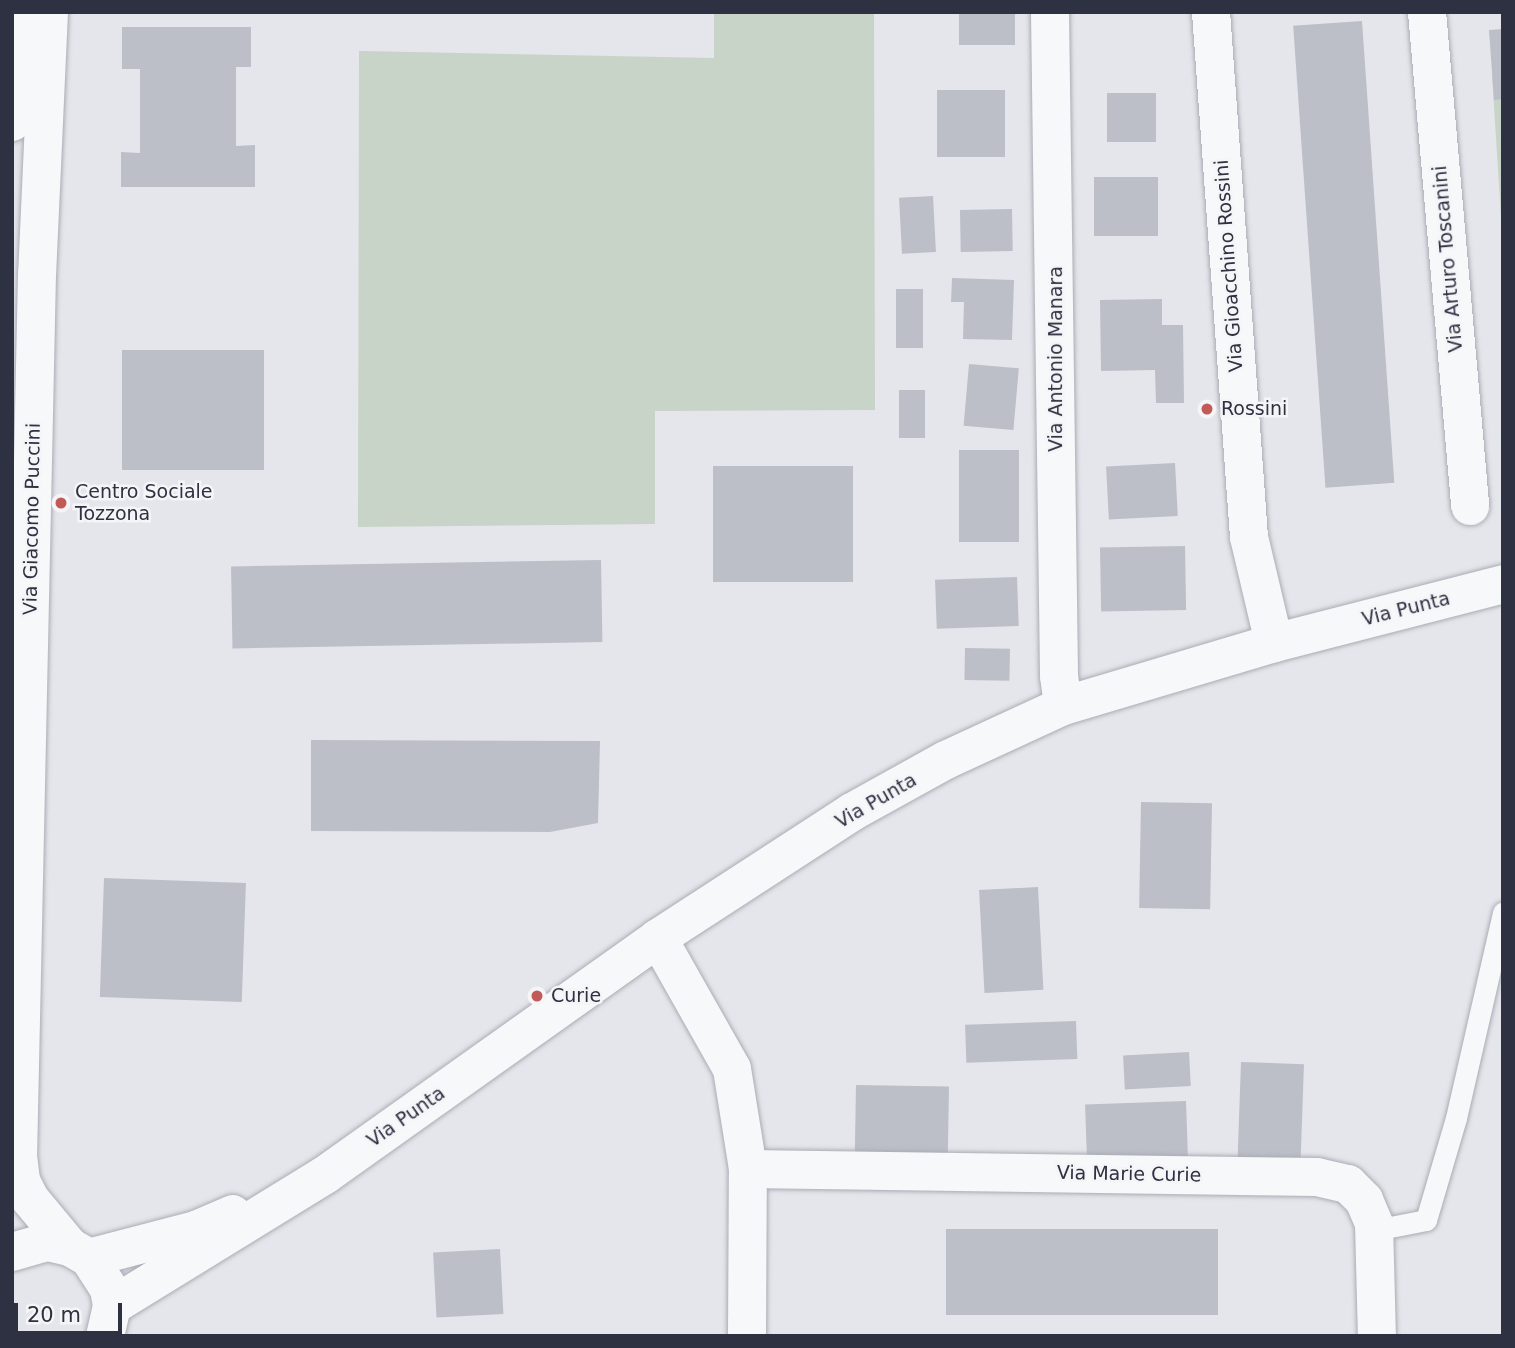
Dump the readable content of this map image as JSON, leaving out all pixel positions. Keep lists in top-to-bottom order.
{
  "streets": {
    "street": [
      "Via Arturo Toscanini",
      "Via Gioacchino Rossini",
      "Via Antonio Manara",
      "Via Giacomo Puccini",
      "Via Punta",
      "Via Marie Curie"
    ]
  },
  "crossings": [
    ["Via Gioacchino Rossini", "Via Punta"],
    ["Via Antonio Manara", "Via Punta"],
    ["Via Giacomo Puccini", "Via Punta"]
  ],
  "places": ["Rossini", "Centro Sociale Tozzona", "Curie"],
  "scale_bar": "20 m"
}
